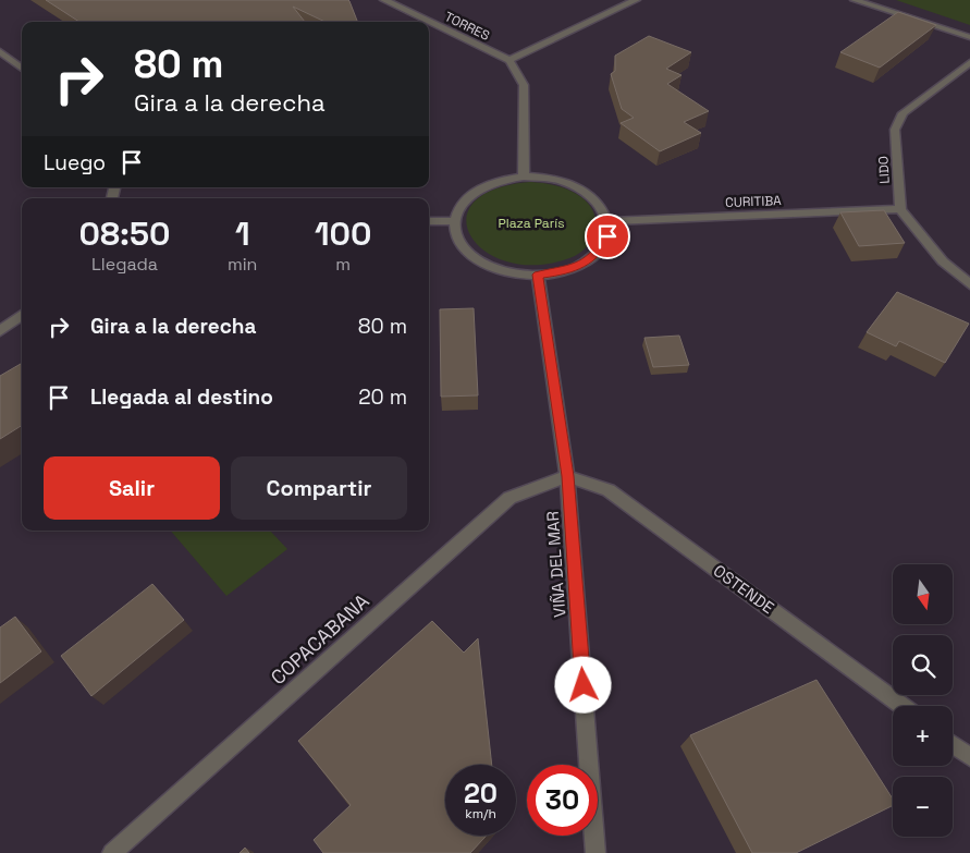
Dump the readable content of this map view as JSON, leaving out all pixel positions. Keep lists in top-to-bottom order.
{
  "streets": {
    "street": [
      "TORRES",
      "LIDO",
      "CURITIBA",
      "VIÑA DEL MAR",
      "OSTENDE",
      "COPACABANA"
    ]
  },
  "crossings": [
    ["LIDO", "CURITIBA"],
    ["CURITIBA", "VIÑA DEL MAR"],
    ["VIÑA DEL MAR", "OSTENDE"],
    ["VIÑA DEL MAR", "COPACABANA"],
    ["OSTENDE", "COPACABANA"]
  ],
  "parks": ["Plaza París"],
  "north": "bottom",
  "page": {
    "turn": ["80 m", "Gira a la derecha"],
    "then": "Luego",
    "eta": [
      "08:50",
      "Llegada",
      "1",
      "min",
      "100",
      "m"
    ],
    "list": [
      {
        "name": "Gira a la derecha",
        "value": "80 m"
      },
      {
        "name": "Llegada al destino",
        "value": "20 m"
      }
    ],
    "buttons": ["Salir", "Compartir"],
    "map_buttons": ["+", "−"],
    "speed": "20 km/h",
    "limit": "30"
  }
}
